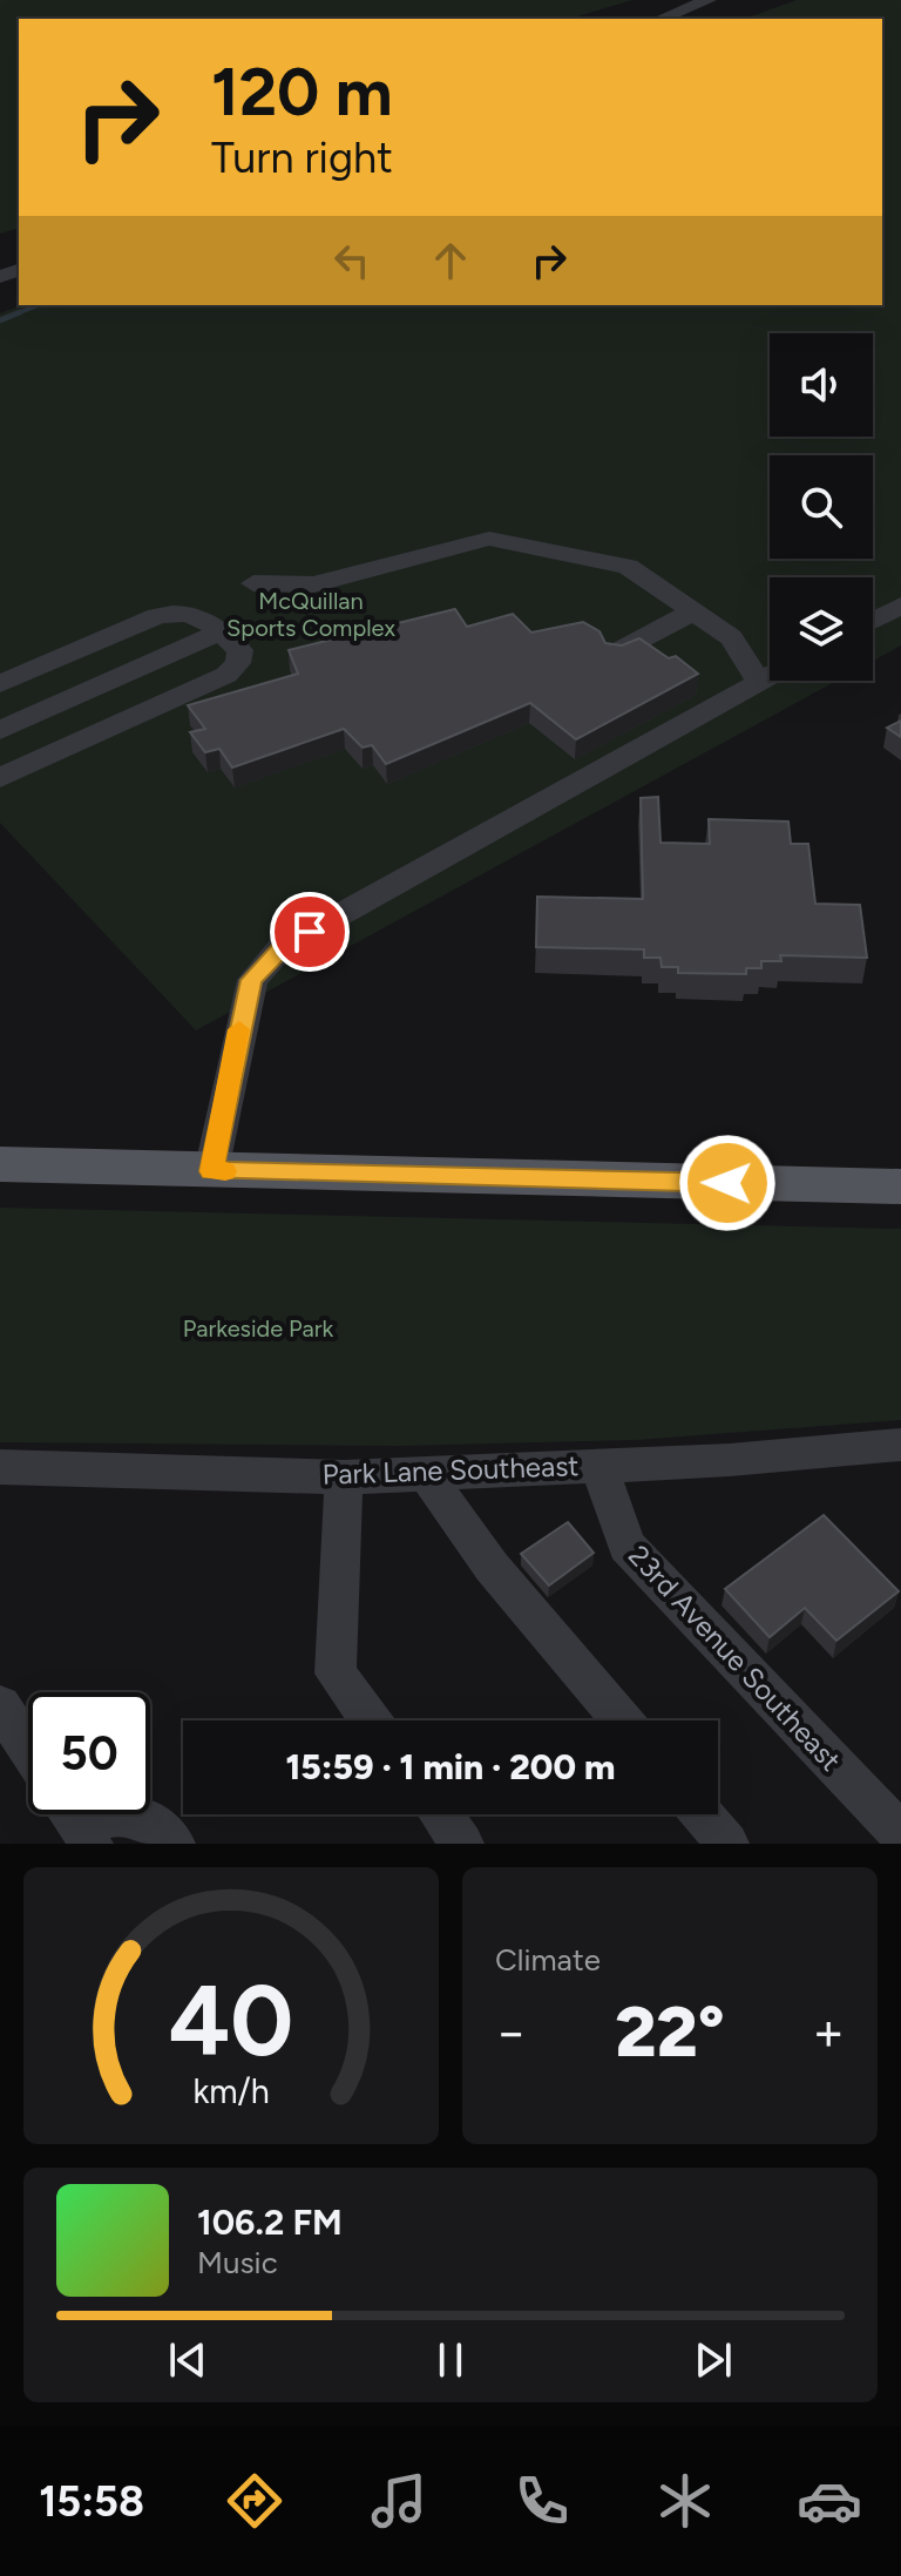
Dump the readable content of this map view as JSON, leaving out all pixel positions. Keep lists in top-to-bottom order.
{
  "streets": {
    "street": ["Park Lane Southeast", "23rd Avenue Southeast"]
  },
  "crossings": [
    ["Park Lane Southeast", "23rd Avenue Southeast"]
  ],
  "parks": ["McQuillan Sports Complex", "Parkeside Park"],
  "page": {
    "turn": ["120 m", "Turn right"],
    "limit": "50",
    "trip": "15:59 · 1 min · 200 m",
    "tile": "Climate",
    "heat": ["−", "22°", "+"],
    "song": ["106.2 FM", "Music"],
    "tabs": "15:58",
    "gauge": ["40", "km/h"]
  }
}
